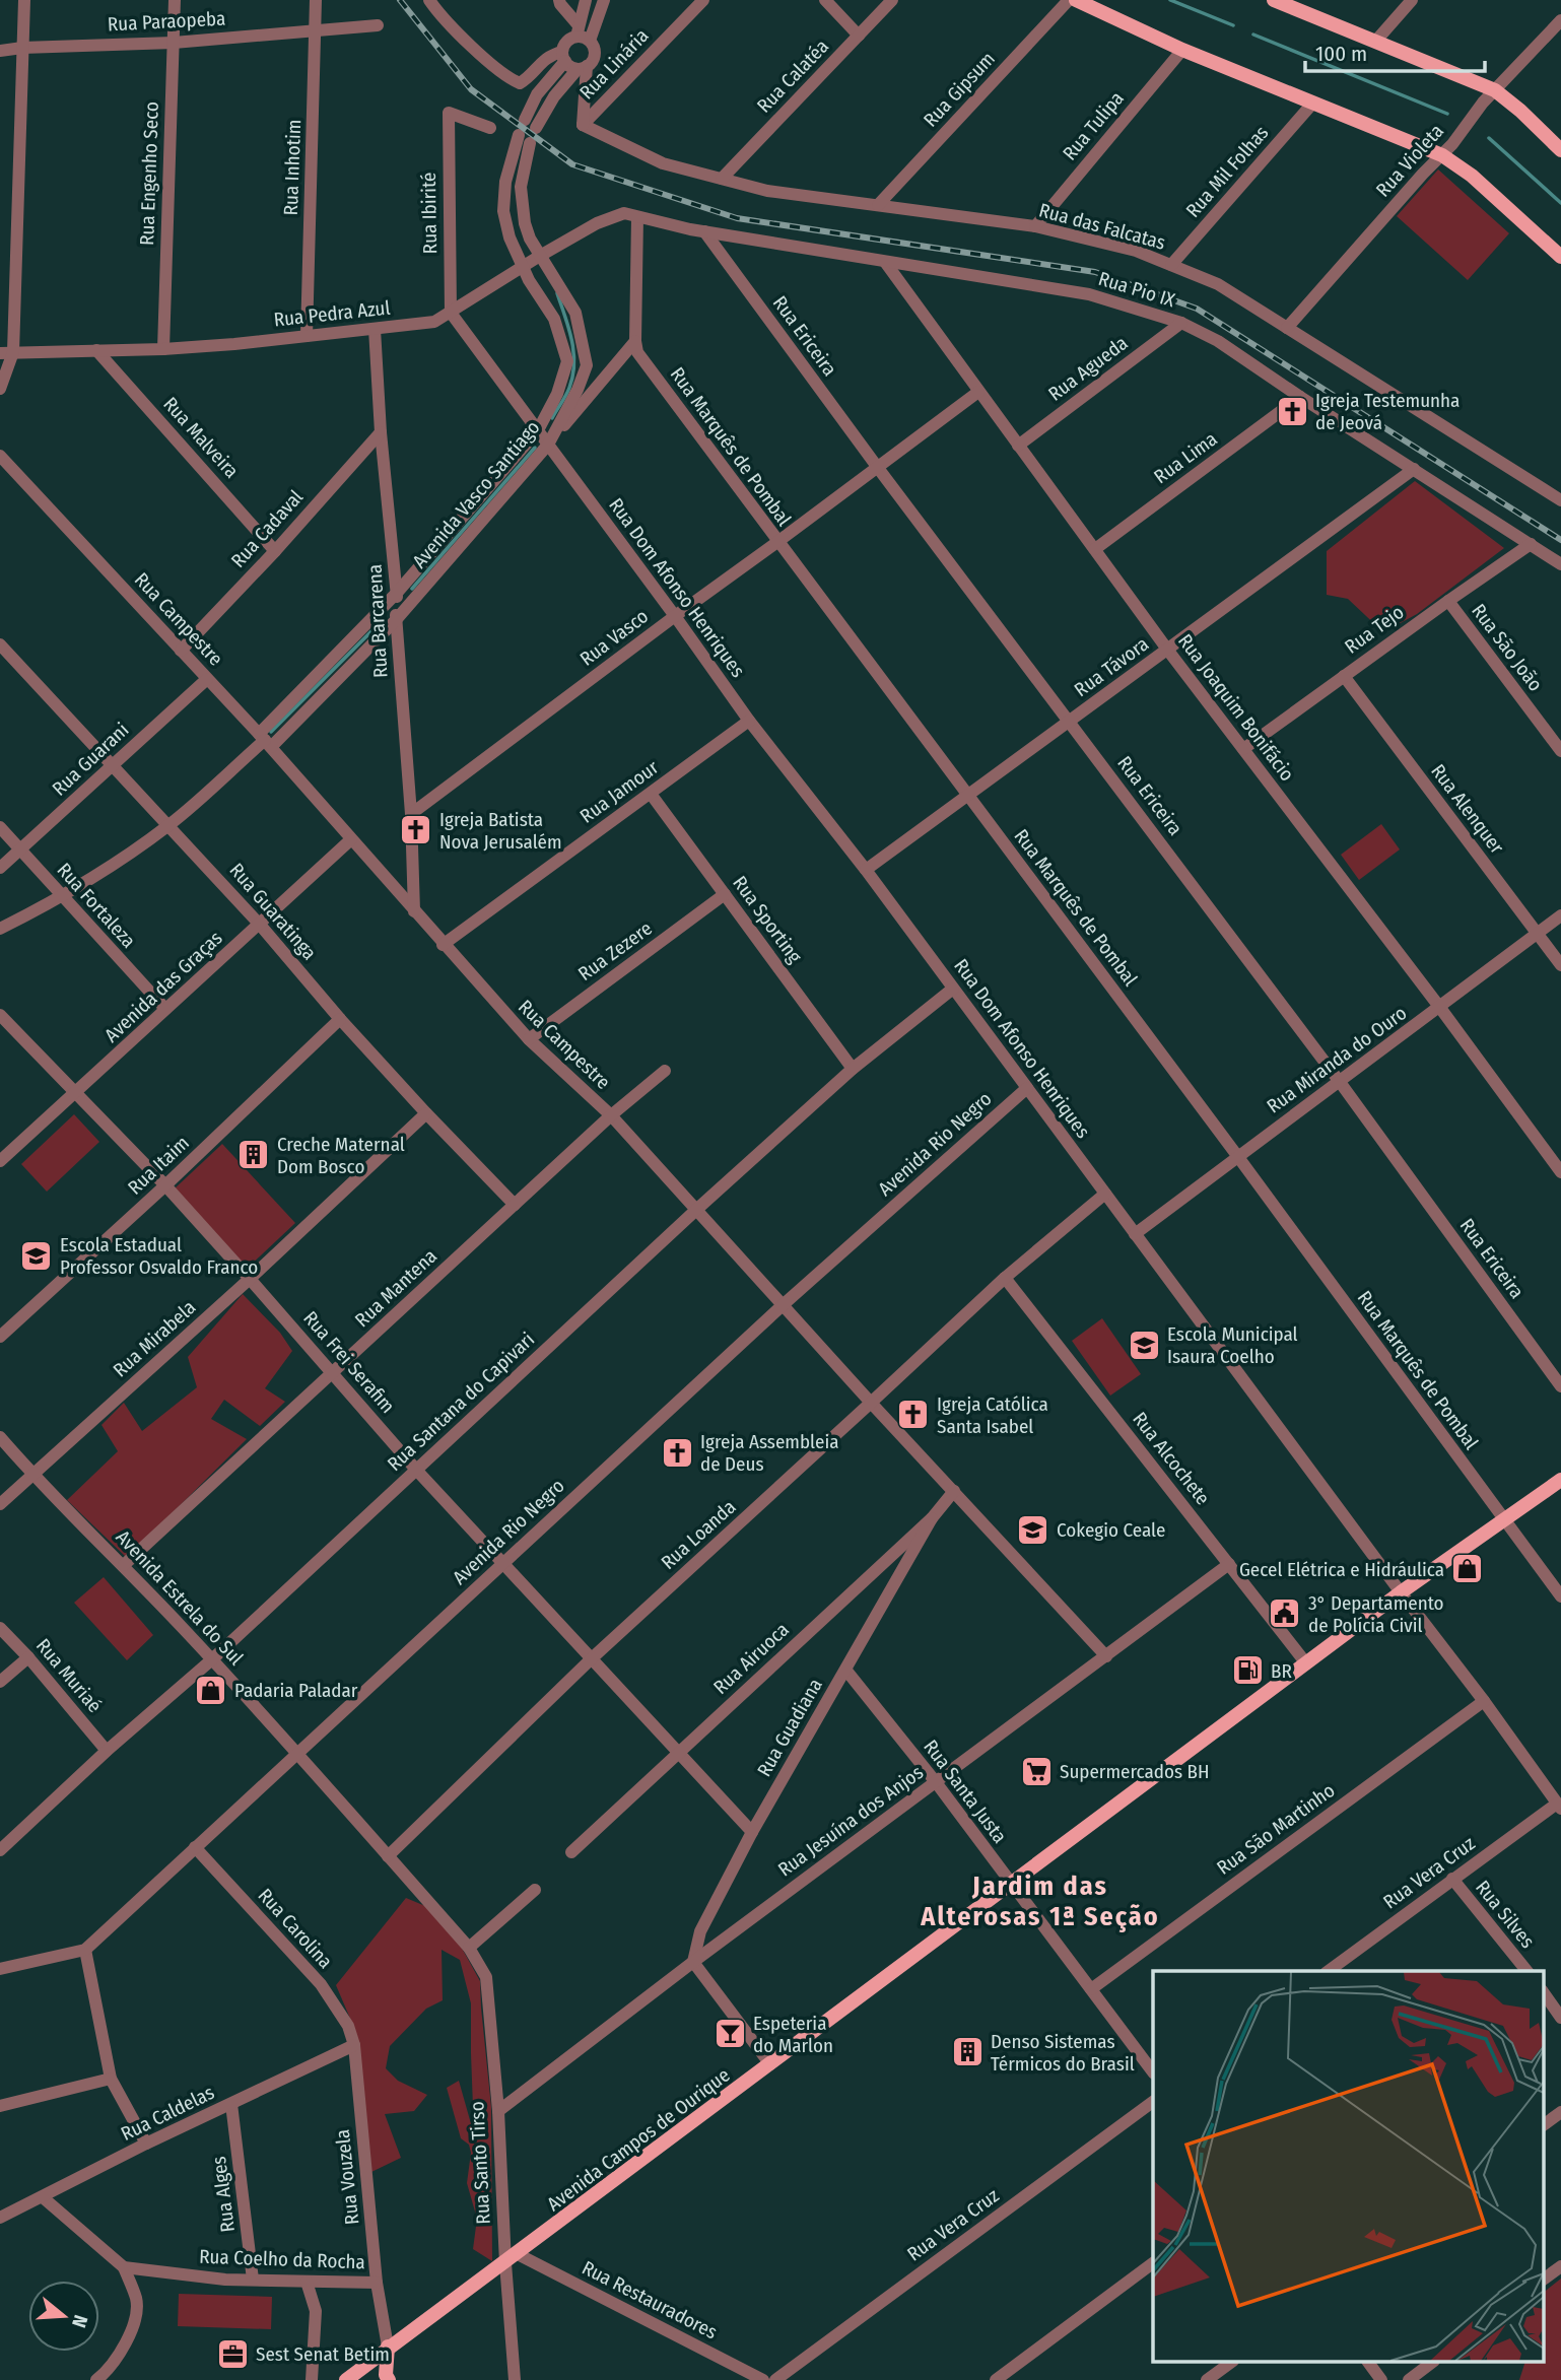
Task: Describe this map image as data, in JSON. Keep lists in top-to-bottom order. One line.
{"streets":{"main road":["Avenida Campos de Ourique"],"street":["Rua Paraopeba","Rua Linária","Rua Calatéa","Rua Gipsum","Rua Tulipa","Rua Violeta","Rua Inhotim","Rua Mil Folhas","Rua Engenho Seco","Rua Ibirité","Rua das Falcatas","Rua Pio IX","Rua Pedra Azul","Rua Ericeira","Rua Agueda","Rua Malveira","Rua Marquês de Pombal","Rua Lima","Avenida Vasco Santiago","Rua Cadaval","Rua Dom Afonso Henriques","Rua Campestre","Rua Barcarena","Rua Tejo","Rua Vasco","Rua São João","Rua Távora","Rua Joaquim Bonifácio","Rua Guarani","Rua Jamour","Rua Alenquer","Rua Fortaleza","Rua Guaratinga","Rua Sporting","Rua Zezere","Avenida das Graças","Rua Miranda do Ouro","Avenida Rio Negro","Rua Itaim","Rua Mantena","Rua Mirabela","Rua Frei Serafim","Rua Santana do Capivari","Rua Alcochete","Rua Loanda","Avenida Estrela do Sul","Rua Airuoca","Rua Muriaé","Rua Guadiana","Rua Santa Justa","Rua Jesuína dos Anjos","Rua São Martinho","Rua Vera Cruz","Rua Silves","Rua Carolina","Rua Caldelas","Rua Santo Tirso","Rua Vouzela","Rua Alges","Rua Coelho da Rocha","Rua Restauradores"]},"crossings":[["Rua Paraopeba","Rua Inhotim"],["Rua Paraopeba","Rua Engenho Seco"],["Rua Linária","Rua das Falcatas"],["Rua Calatéa","Rua das Falcatas"],["Rua Gipsum","Rua das Falcatas"],["Rua Tulipa","Rua das Falcatas"],["Rua Violeta","Rua das Falcatas"],["Rua Inhotim","Rua Pedra Azul"],["Rua Mil Folhas","Rua das Falcatas"],["Rua Engenho Seco","Rua Pedra Azul"],["Rua Ibirité","Rua Pedra Azul"],["Rua Ibirité","Rua Dom Afonso Henriques"],["Rua Pio IX","Rua Pedra Azul"],["Rua Pio IX","Rua Ericeira"],["Rua Pio IX","Rua Agueda"],["Rua Pio IX","Rua Marquês de Pombal"],["Rua Pio IX","Rua Lima"],["Rua Pio IX","Rua Tejo"],["Rua Pio IX","Rua Távora"],["Rua Pio IX","Rua Joaquim Bonifácio"],["Rua Pedra Azul","Rua Malveira"],["Rua Pedra Azul","Rua Marquês de Pombal"],["Rua Pedra Azul","Avenida Vasco Santiago"],["Rua Pedra Azul","Rua Dom Afonso Henriques"],["Rua Pedra Azul","Rua Barcarena"],["Rua Ericeira","Rua Vasco"],["Rua Ericeira","Rua Távora"],["Rua Ericeira","Rua Miranda do Ouro"],["Rua Agueda","Rua Joaquim Bonifácio"],["Rua Malveira","Rua Cadaval"],["Rua Marquês de Pombal","Rua Vasco"],["Rua Marquês de Pombal","Rua Távora"],["Rua Marquês de Pombal","Rua Miranda do Ouro"],["Rua Marquês de Pombal","Avenida Campos de Ourique"],["Rua Lima","Rua Joaquim Bonifácio"],["Avenida Vasco Santiago","Rua Dom Afonso Henriques"],["Avenida Vasco Santiago","Rua Campestre"],["Avenida Vasco Santiago","Rua Barcarena"],["Avenida Vasco Santiago","Rua Fortaleza"],["Avenida Vasco Santiago","Rua Guaratinga"],["Rua Cadaval","Rua Campestre"],["Rua Cadaval","Rua Barcarena"],["Rua Dom Afonso Henriques","Rua Vasco"],["Rua Dom Afonso Henriques","Rua Távora"],["Rua Dom Afonso Henriques","Rua Jamour"],["Rua Dom Afonso Henriques","Rua Miranda do Ouro"],["Rua Dom Afonso Henriques","Avenida Rio Negro"],["Rua Dom Afonso Henriques","Rua Santana do Capivari"],["Rua Dom Afonso Henriques","Rua Loanda"],["Rua Dom Afonso Henriques","Rua São Martinho"],["Rua Dom Afonso Henriques","Rua Vera Cruz"],["Rua Dom Afonso Henriques","Avenida Campos de Ourique"],["Rua Campestre","Rua Barcarena"],["Rua Campestre","Rua Guarani"],["Rua Campestre","Rua Jamour"],["Rua Campestre","Rua Zezere"],["Rua Campestre","Avenida das Graças"],["Rua Campestre","Avenida Rio Negro"],["Rua Campestre","Rua Mantena"],["Rua Campestre","Rua Santana do Capivari"],["Rua Campestre","Rua Loanda"],["Rua Campestre","Rua Airuoca"],["Rua Campestre","Rua Jesuína dos Anjos"],["Rua Barcarena","Rua Vasco"],["Rua Tejo","Rua São João"],["Rua Tejo","Rua Joaquim Bonifácio"],["Rua Tejo","Rua Alenquer"],["Rua Vasco","Rua Joaquim Bonifácio"],["Rua Távora","Rua Joaquim Bonifácio"],["Rua Joaquim Bonifácio","Rua Miranda do Ouro"],["Rua Guarani","Rua Fortaleza"],["Rua Guarani","Rua Guaratinga"],["Rua Jamour","Rua Sporting"],["Rua Alenquer","Rua Miranda do Ouro"],["Rua Fortaleza","Avenida das Graças"],["Rua Guaratinga","Avenida das Graças"],["Rua Guaratinga","Rua Itaim"],["Rua Guaratinga","Rua Mantena"],["Rua Guaratinga","Rua Mirabela"],["Rua Sporting","Rua Zezere"],["Rua Sporting","Rua Santana do Capivari"],["Avenida das Graças","Rua Frei Serafim"],["Avenida Rio Negro","Rua Frei Serafim"],["Avenida Rio Negro","Avenida Estrela do Sul"],["Avenida Rio Negro","Rua Carolina"],["Rua Itaim","Rua Frei Serafim"],["Rua Mantena","Rua Frei Serafim"],["Rua Mantena","Avenida Estrela do Sul"],["Rua Mirabela","Rua Frei Serafim"],["Rua Mirabela","Avenida Estrela do Sul"],["Rua Frei Serafim","Rua Santana do Capivari"],["Rua Frei Serafim","Rua Loanda"],["Rua Frei Serafim","Rua Airuoca"],["Rua Frei Serafim","Rua Guadiana"],["Rua Santana do Capivari","Avenida Estrela do Sul"],["Rua Santana do Capivari","Rua Muriaé"],["Rua Alcochete","Rua Loanda"],["Rua Alcochete","Rua Jesuína dos Anjos"],["Rua Alcochete","Avenida Campos de Ourique"],["Rua Loanda","Avenida Estrela do Sul"],["Avenida Estrela do Sul","Rua Santo Tirso"],["Rua Airuoca","Rua Guadiana"],["Rua Guadiana","Rua Santa Justa"],["Rua Guadiana","Rua Jesuína dos Anjos"],["Rua Santa Justa","Rua Jesuína dos Anjos"],["Rua Santa Justa","Rua São Martinho"],["Rua Santa Justa","Avenida Campos de Ourique"],["Rua Jesuína dos Anjos","Rua Santo Tirso"],["Rua Vera Cruz","Rua Silves"],["Rua Carolina","Rua Caldelas"],["Rua Carolina","Rua Vouzela"],["Rua Caldelas","Rua Vouzela"],["Rua Caldelas","Rua Alges"],["Avenida Campos de Ourique","Rua Santo Tirso"],["Avenida Campos de Ourique","Rua Vouzela"],["Avenida Campos de Ourique","Rua Restauradores"],["Rua Vouzela","Rua Coelho da Rocha"],["Rua Alges","Rua Coelho da Rocha"]],"districts":["Jardim das Alterosas 1ª Seção"],"places":{"church":["Igreja Testemunha de Jeová","Igreja Batista Nova Jerusalém","Igreja Católica Santa Isabel","Igreja Assembleia de Deus"],"building":["Creche Maternal Dom Bosco","Denso Sistemas Térmicos do Brasil"],"school or university":["Escola Estadual Professor Osvaldo Franco","Escola Municipal Isaura Coelho","Cokegio Ceale"],"shop":["Gecel Elétrica e Hidráulica","Padaria Paladar"],"public building":["3° Departamento de Polícia Civil"],"fuel station":["BR"],"supermarket":["Supermercados BH"],"bar":["Espeteria do Marlon"],"office":["Sest Senat Betim"]},"scale_bar":"100 m","north":"right"}
